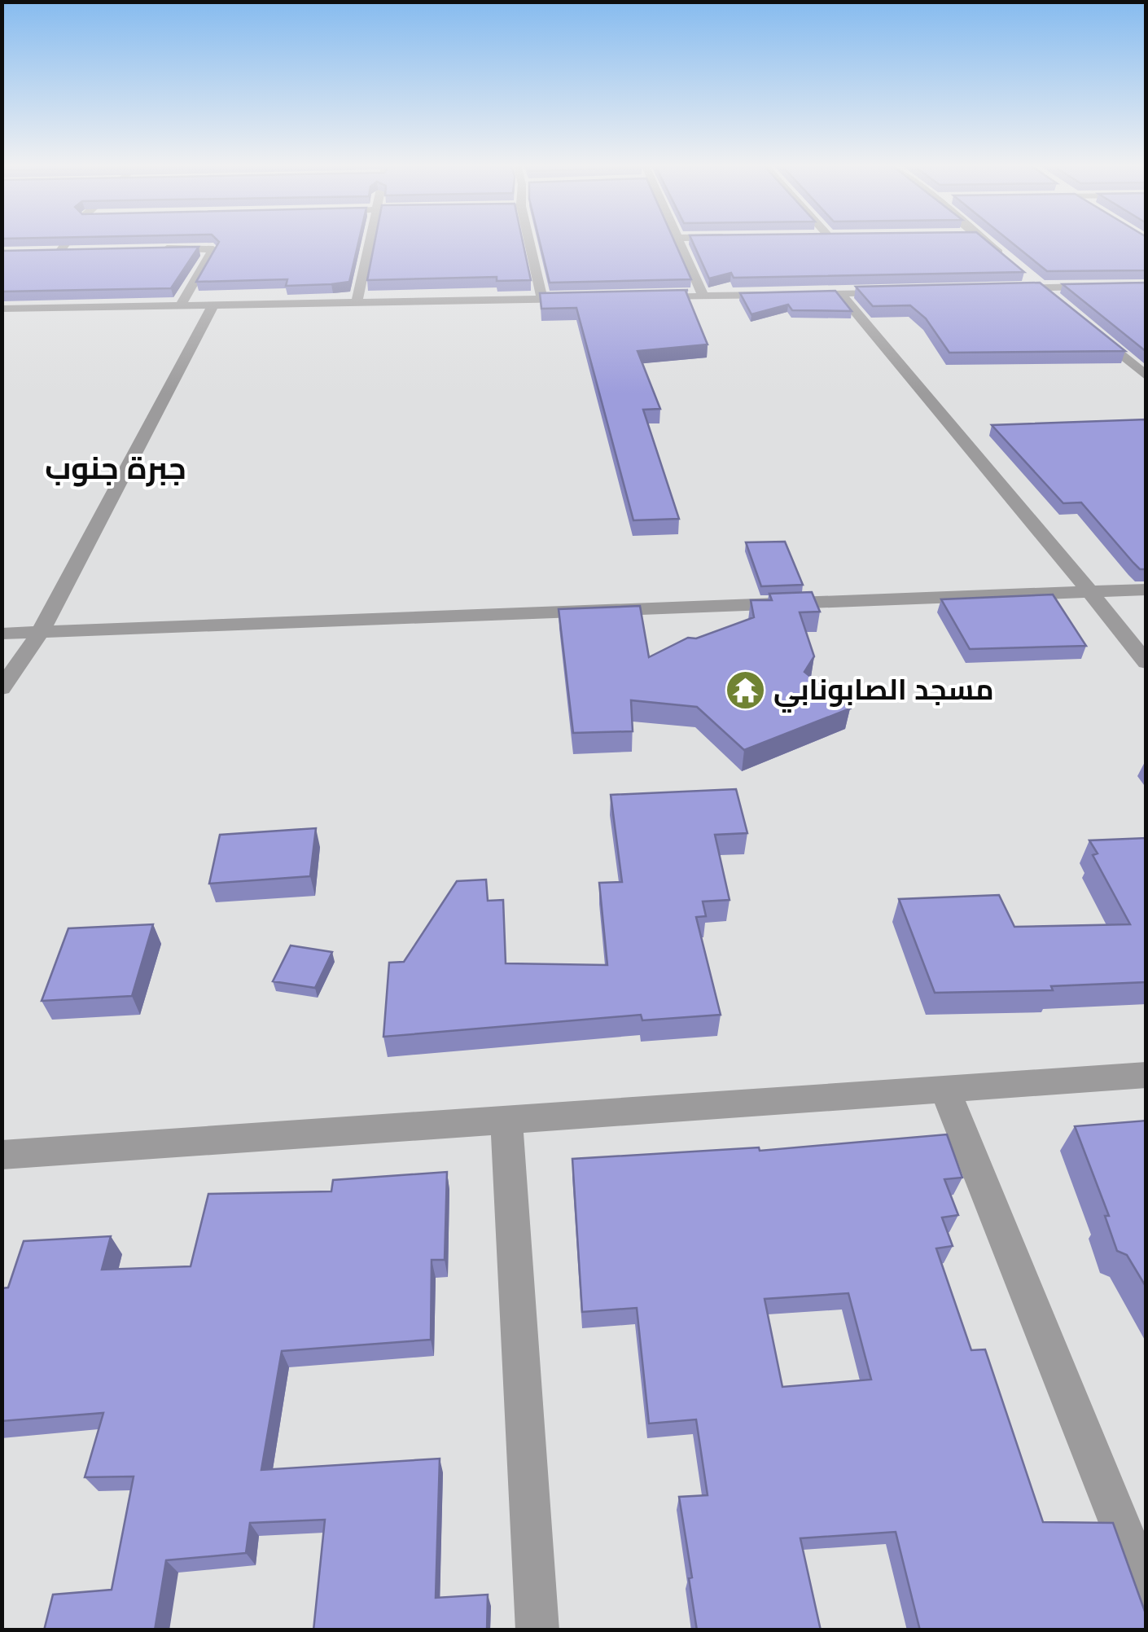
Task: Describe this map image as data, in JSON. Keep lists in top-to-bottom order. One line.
{"districts":["جبرة جنوب"],"places":{"temple":["مسجد الصابونابي"]}}
